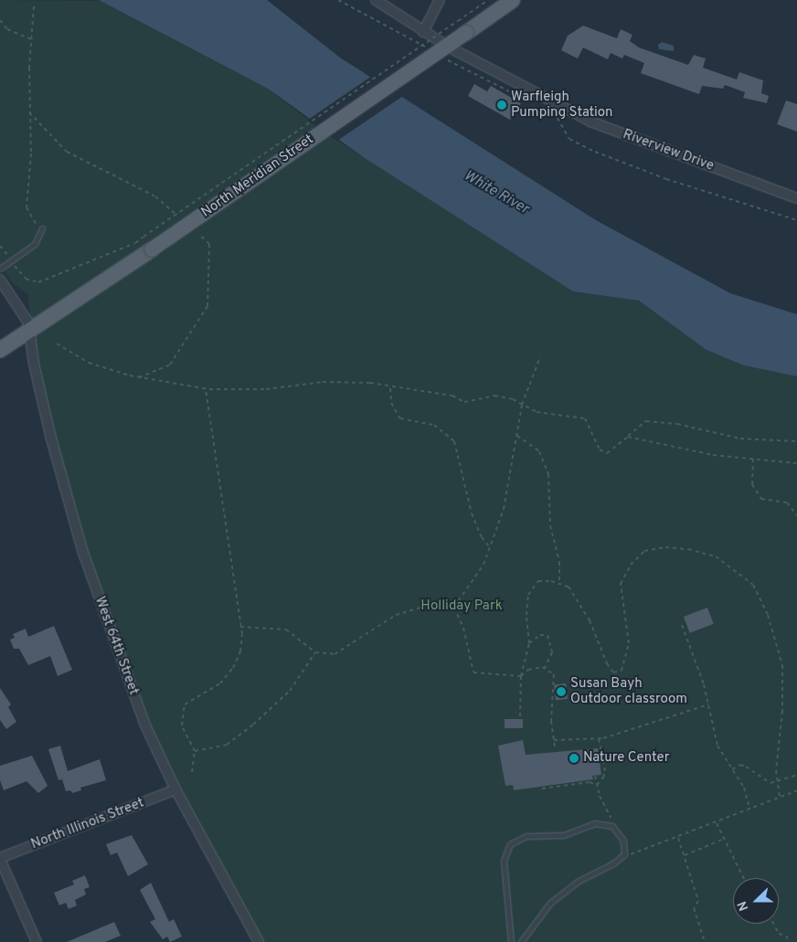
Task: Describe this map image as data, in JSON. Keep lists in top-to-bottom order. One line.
{"streets":{"main road":["North Meridian Street"],"street":["Riverview Drive","West 64th Street","North Illinois Street"]},"crossings":[["North Meridian Street","West 64th Street"],["West 64th Street","North Illinois Street"]],"water":["White River"],"parks":["Holliday Park"],"places":["Warfleigh Pumping Station","Susan Bayh Outdoor classroom","Nature Center"],"north":"left"}
